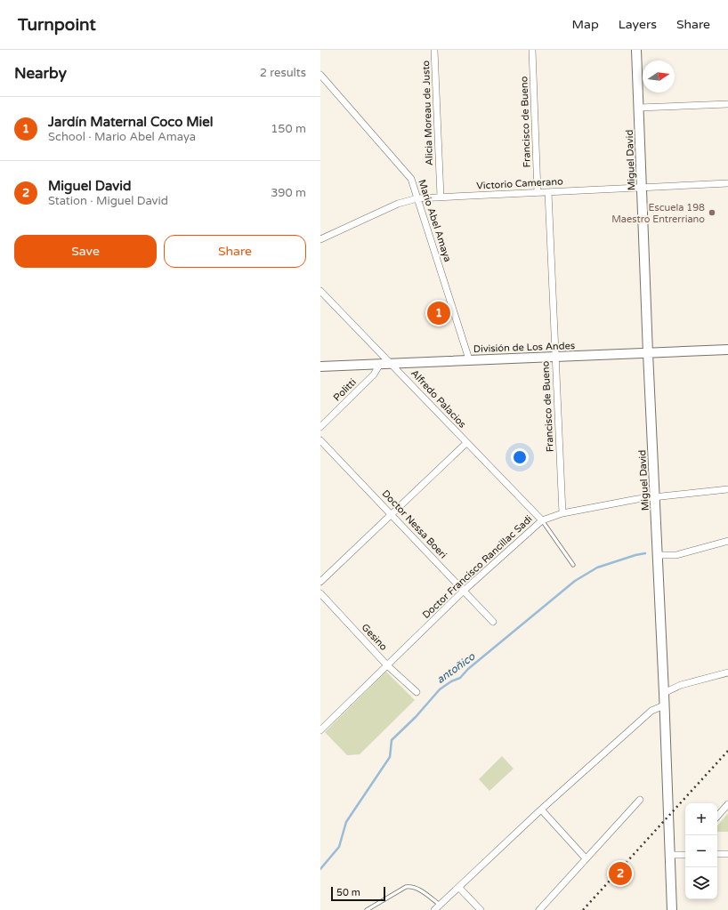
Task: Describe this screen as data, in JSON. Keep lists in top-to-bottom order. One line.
{"streets":{"street":["Alicia Moreau de Justo","Francisco de Bueno","Miguel David","Victorio Camerano","Mario Abel Amaya","División de Los Andes","Politti","Alfredo Palacios","Doctor Nessa Boeri","Doctor Francisco Rancillac Sadi","Gesino"]},"crossings":[["Alicia Moreau de Justo","Victorio Camerano"],["Francisco de Bueno","Victorio Camerano"],["Francisco de Bueno","División de Los Andes"],["Francisco de Bueno","Doctor Francisco Rancillac Sadi"],["Miguel David","Victorio Camerano"],["Miguel David","División de Los Andes"],["Miguel David","Doctor Francisco Rancillac Sadi"],["Victorio Camerano","Mario Abel Amaya"],["Mario Abel Amaya","División de Los Andes"],["División de Los Andes","Politti"],["División de Los Andes","Alfredo Palacios"],["Alfredo Palacios","Doctor Francisco Rancillac Sadi"],["Doctor Nessa Boeri","Doctor Francisco Rancillac Sadi"],["Doctor Francisco Rancillac Sadi","Gesino"]],"water":["antoñico"],"places":["Escuela 198 Maestro Entrerriano"],"scale_bar":"50 m","north":"right","page":{"header":"Turnpoint","nav":["Map","Layers","Share"],"heading":["Nearby","2 results"],"list":[{"mark":"1","name":"Jardín Maternal Coco Miel","note":"School · Mario Abel Amaya","value":"150 m"},{"mark":"2","name":"Miguel David","note":"Station · Miguel David","value":"390 m"}],"buttons":["Save","Share"],"pins":["1","2"],"map_buttons":["+","−"],"scale":"50 m"}}
